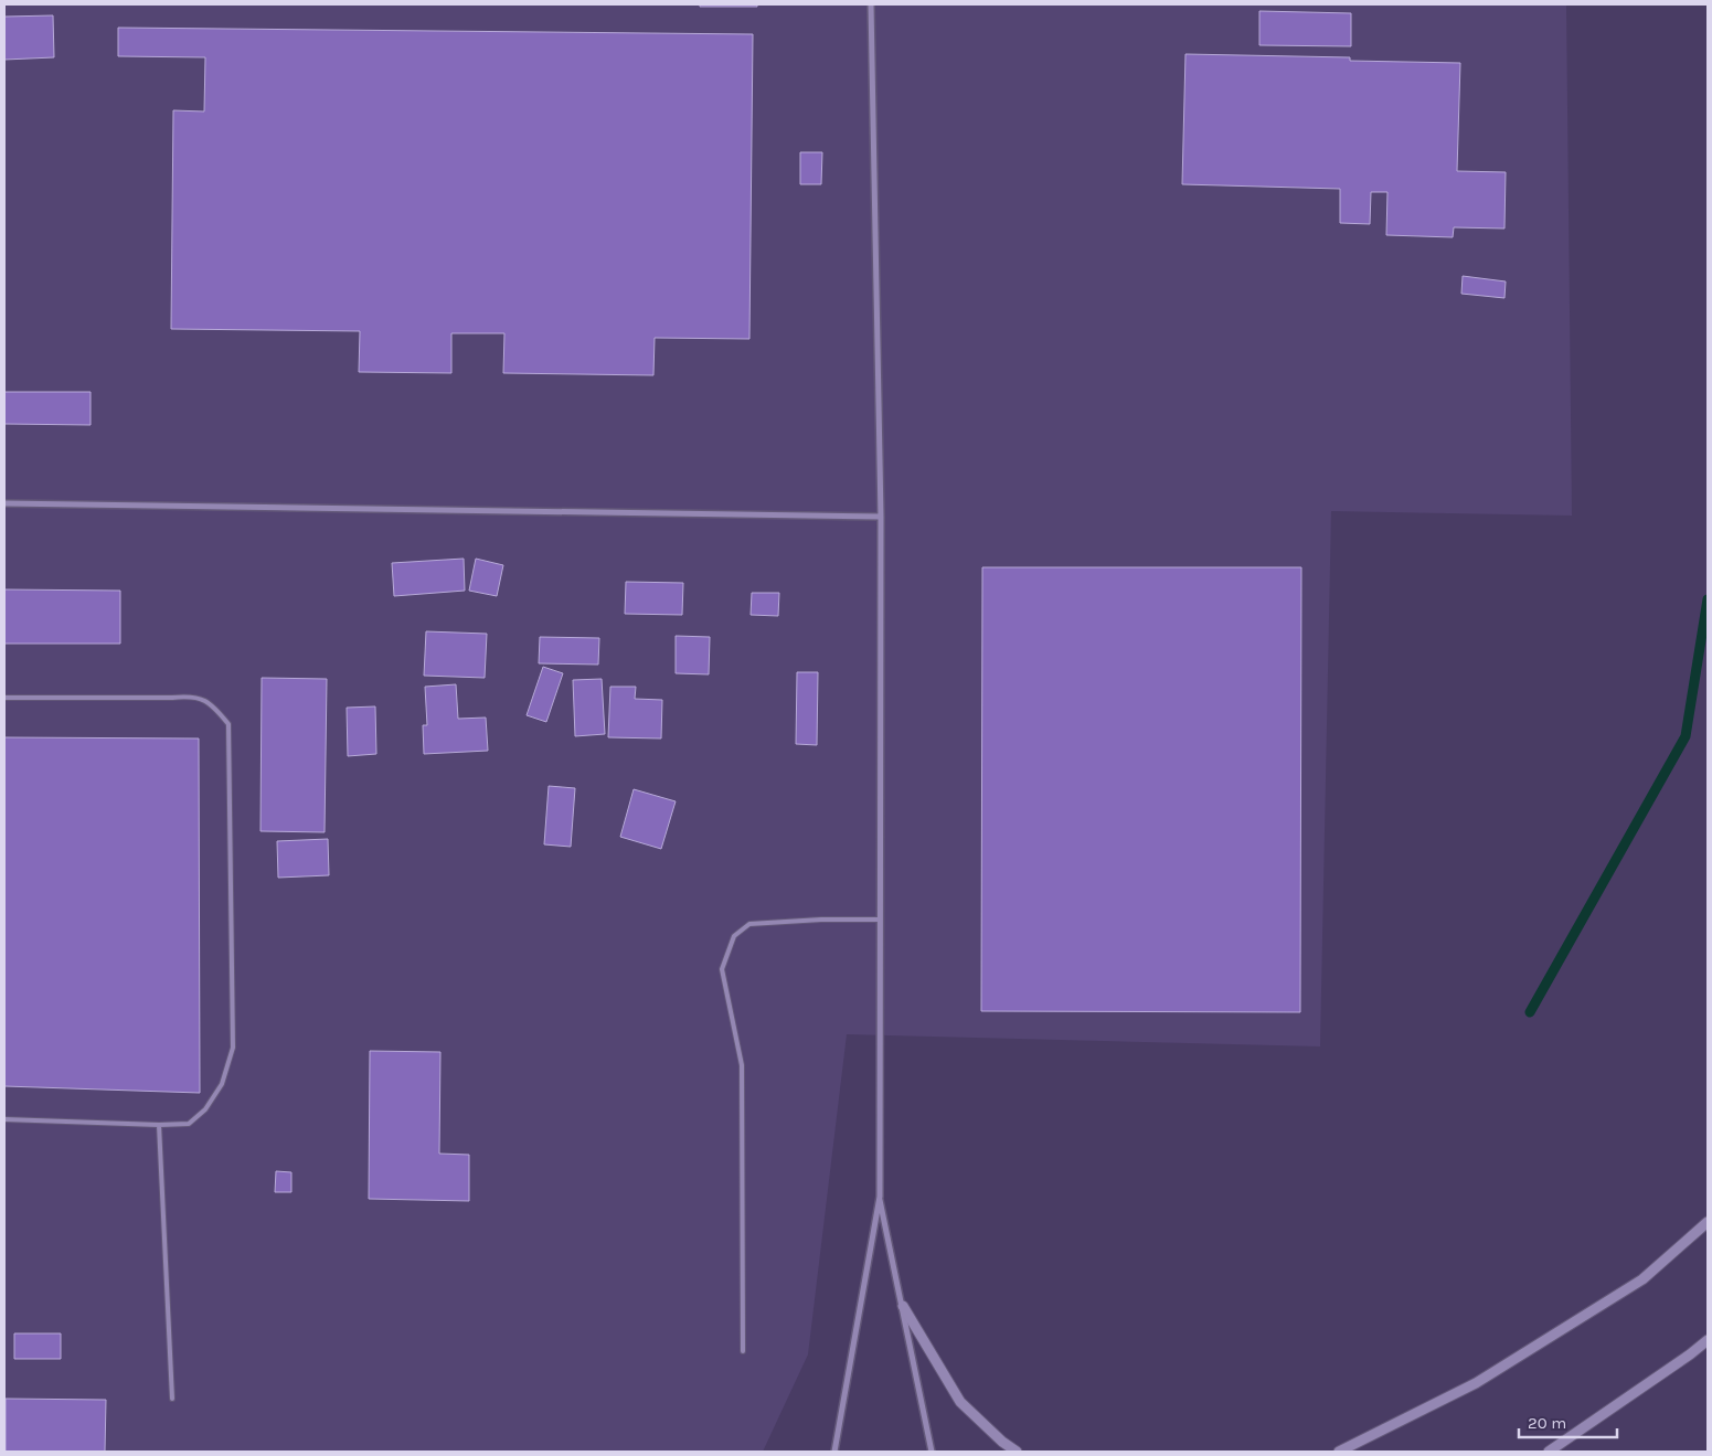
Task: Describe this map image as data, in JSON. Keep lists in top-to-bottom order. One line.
{"scale_bar":"20 m"}
